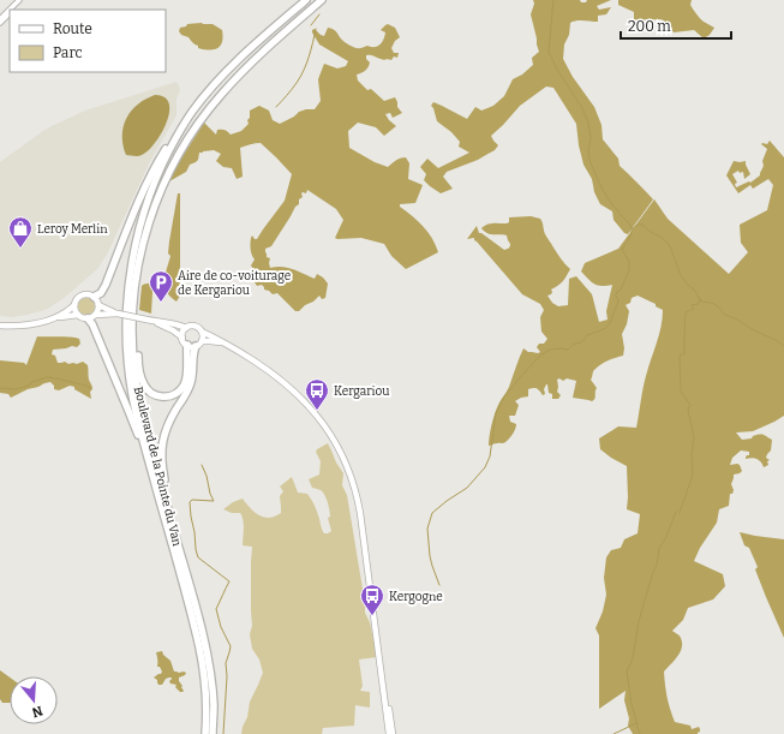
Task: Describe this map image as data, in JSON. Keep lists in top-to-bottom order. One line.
{"streets":{"highway":["Boulevard de la Pointe du Van"]},"places":{"shop":["Leroy Merlin"],"parking":["Aire de co-voiturage de Kergariou"],"bus stop":["Kergariou","Kergogne"]},"legend":["Route","Parc"],"scale_bar":"200 m","north":"bottom"}
